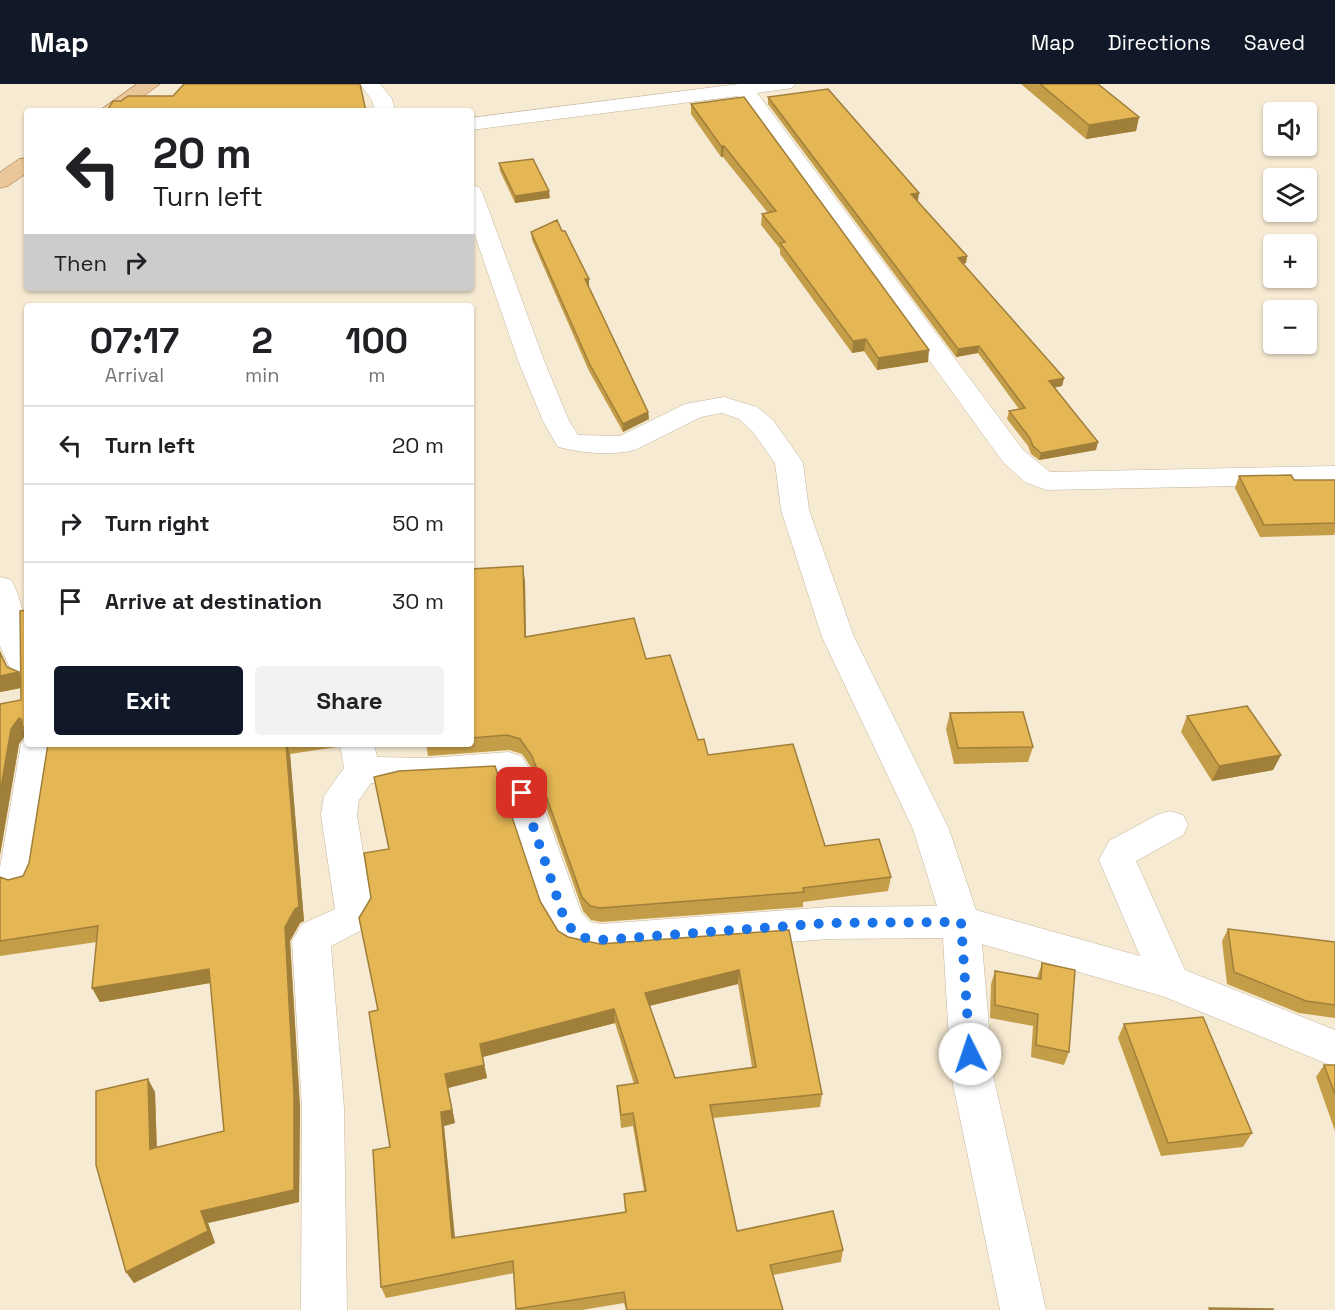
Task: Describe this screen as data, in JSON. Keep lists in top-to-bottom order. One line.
{"page":{"header":"Map","nav":["Map","Directions","Saved"],"map_buttons":["+","−"],"turn":["20 m","Turn left"],"then":"Then","eta":["07:17","Arrival","2","min","100","m"],"list":[{"name":"Turn left","value":"20 m"},{"name":"Turn right","value":"50 m"},{"name":"Arrive at destination","value":"30 m"}],"buttons":["Exit","Share"]}}
